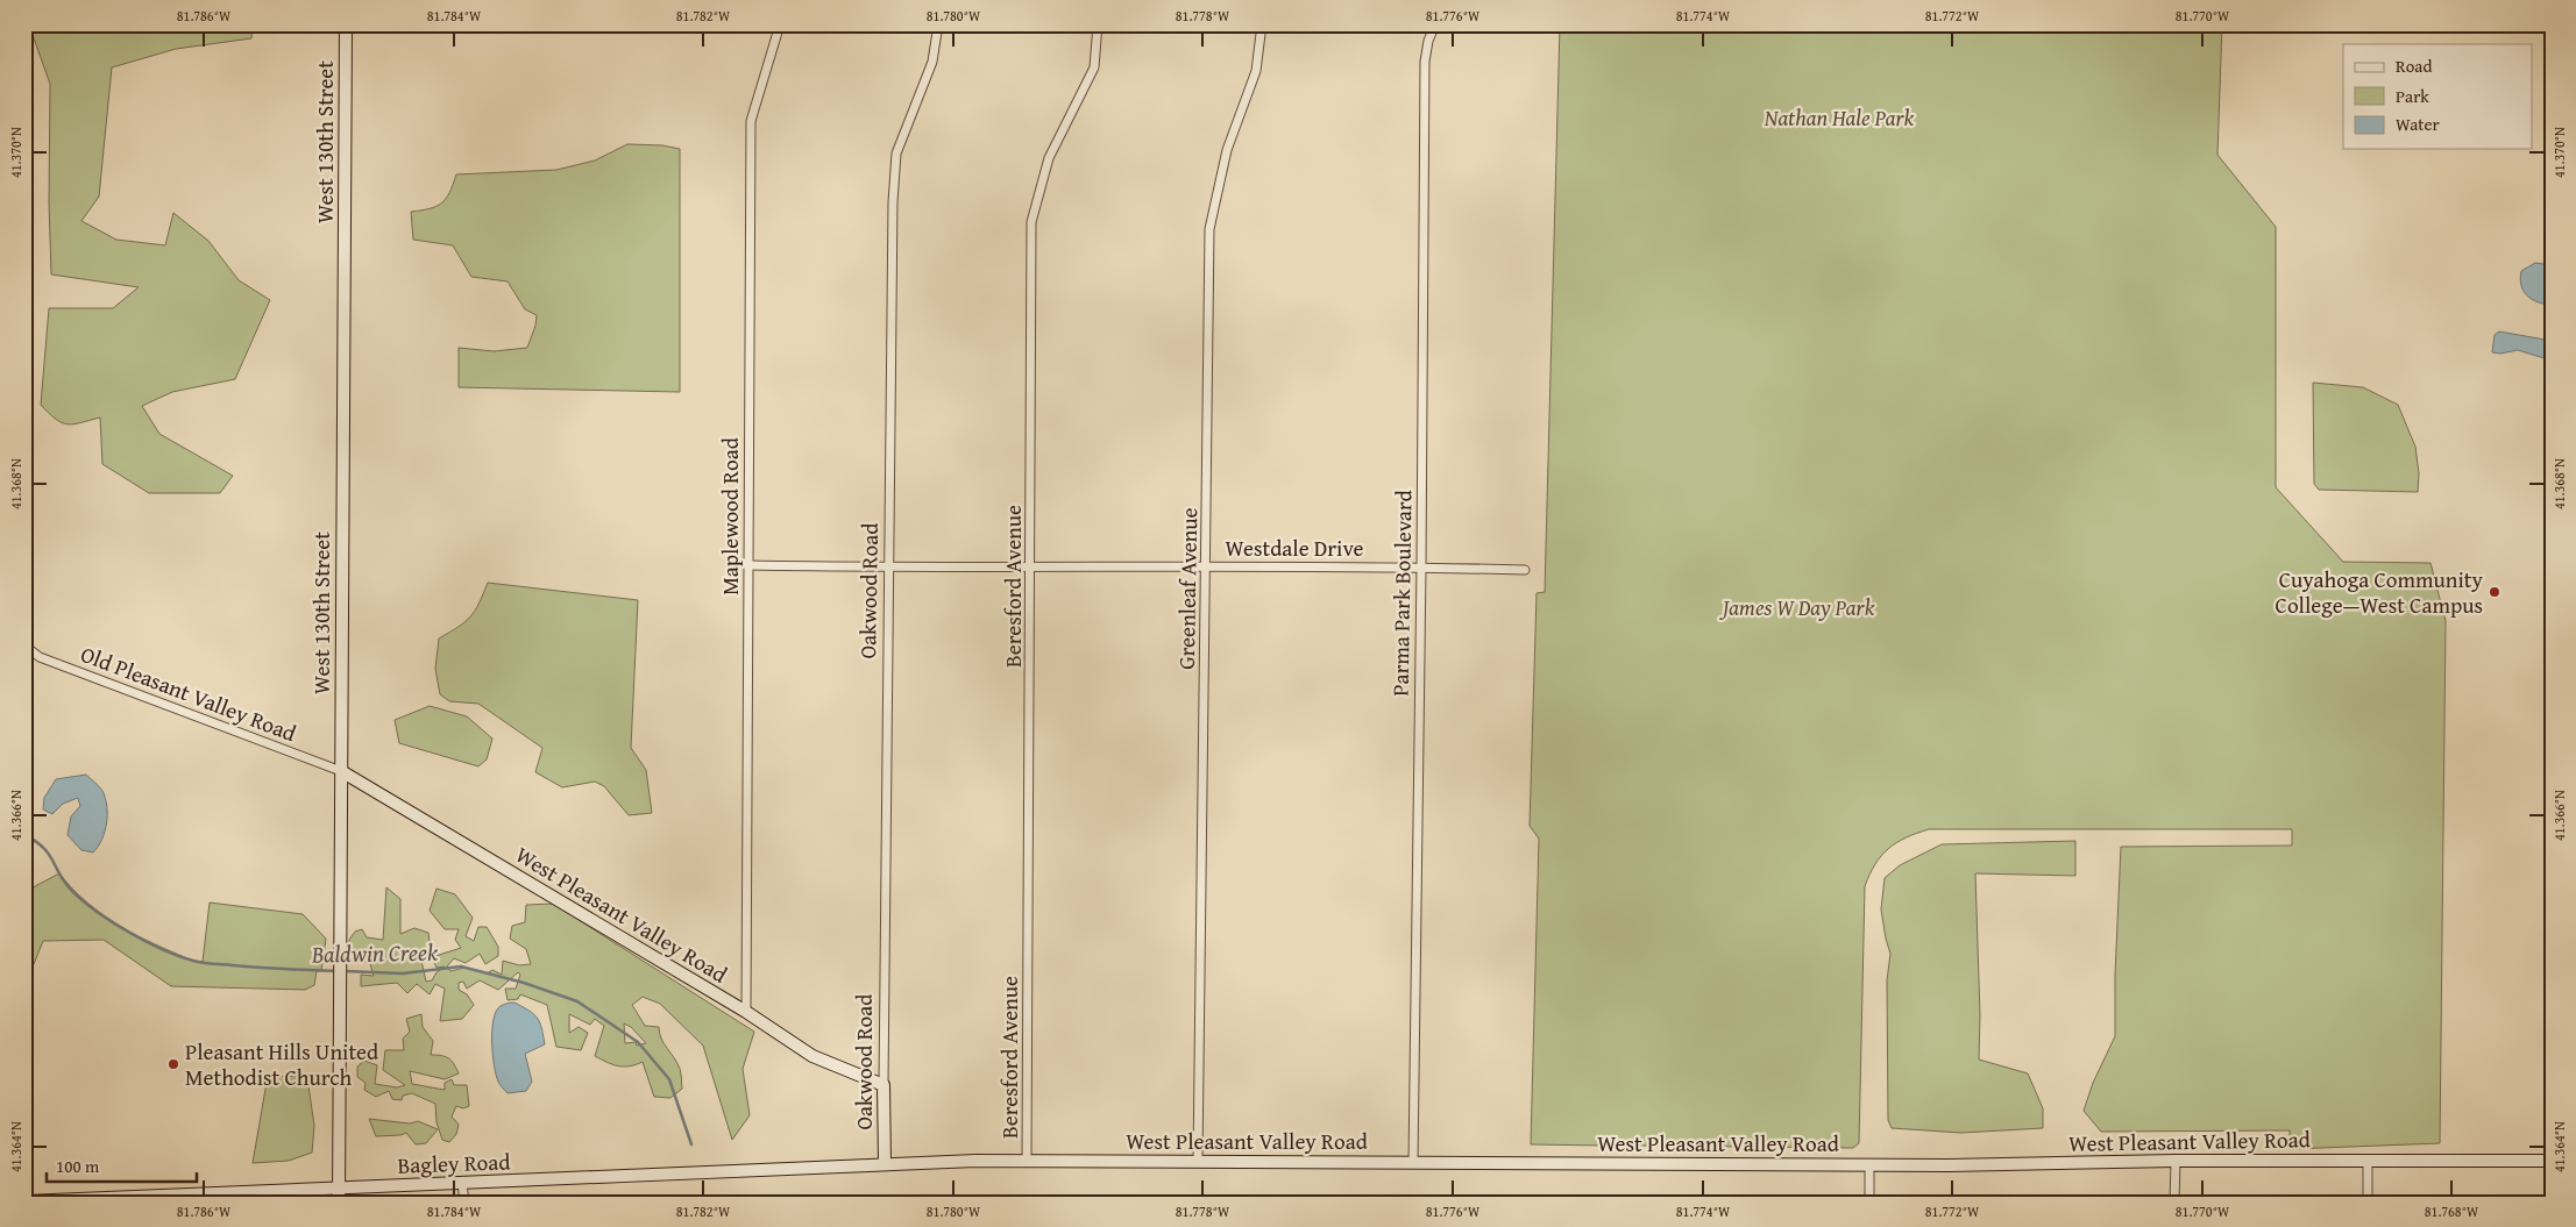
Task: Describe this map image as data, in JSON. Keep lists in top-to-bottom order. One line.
{"streets":{"main road":["West 130th Street","Oakwood Road","West Pleasant Valley Road","Bagley Road"],"street":["Maplewood Road","Westdale Drive","Beresford Avenue","Greenleaf Avenue","Parma Park Boulevard","Old Pleasant Valley Road"]},"crossings":[["West 130th Street","Old Pleasant Valley Road"],["West 130th Street","West Pleasant Valley Road"],["West 130th Street","Bagley Road"],["Maplewood Road","Westdale Drive"],["Maplewood Road","West Pleasant Valley Road"],["Westdale Drive","Beresford Avenue"],["Westdale Drive","Greenleaf Avenue"],["Westdale Drive","Oakwood Road"],["Westdale Drive","Parma Park Boulevard"],["Beresford Avenue","West Pleasant Valley Road"],["Greenleaf Avenue","West Pleasant Valley Road"],["Oakwood Road","West Pleasant Valley Road"],["Oakwood Road","Bagley Road"],["Parma Park Boulevard","West Pleasant Valley Road"],["Old Pleasant Valley Road","West Pleasant Valley Road"],["West Pleasant Valley Road","Bagley Road"]],"water":["Baldwin Creek"],"parks":["Nathan Hale Park","James W Day Park"],"places":["Cuyahoga Community College—West Campus","Pleasant Hills United Methodist Church"],"legend":["Road","Park","Water"],"scale_bar":"100 m","coordinates":["81.786°W","81.784°W","81.782°W","81.780°W","81.778°W","81.776°W","81.774°W","81.772°W","81.770°W","41.370°N","41.368°N","41.366°N","41.364°N","81.768°W"]}
